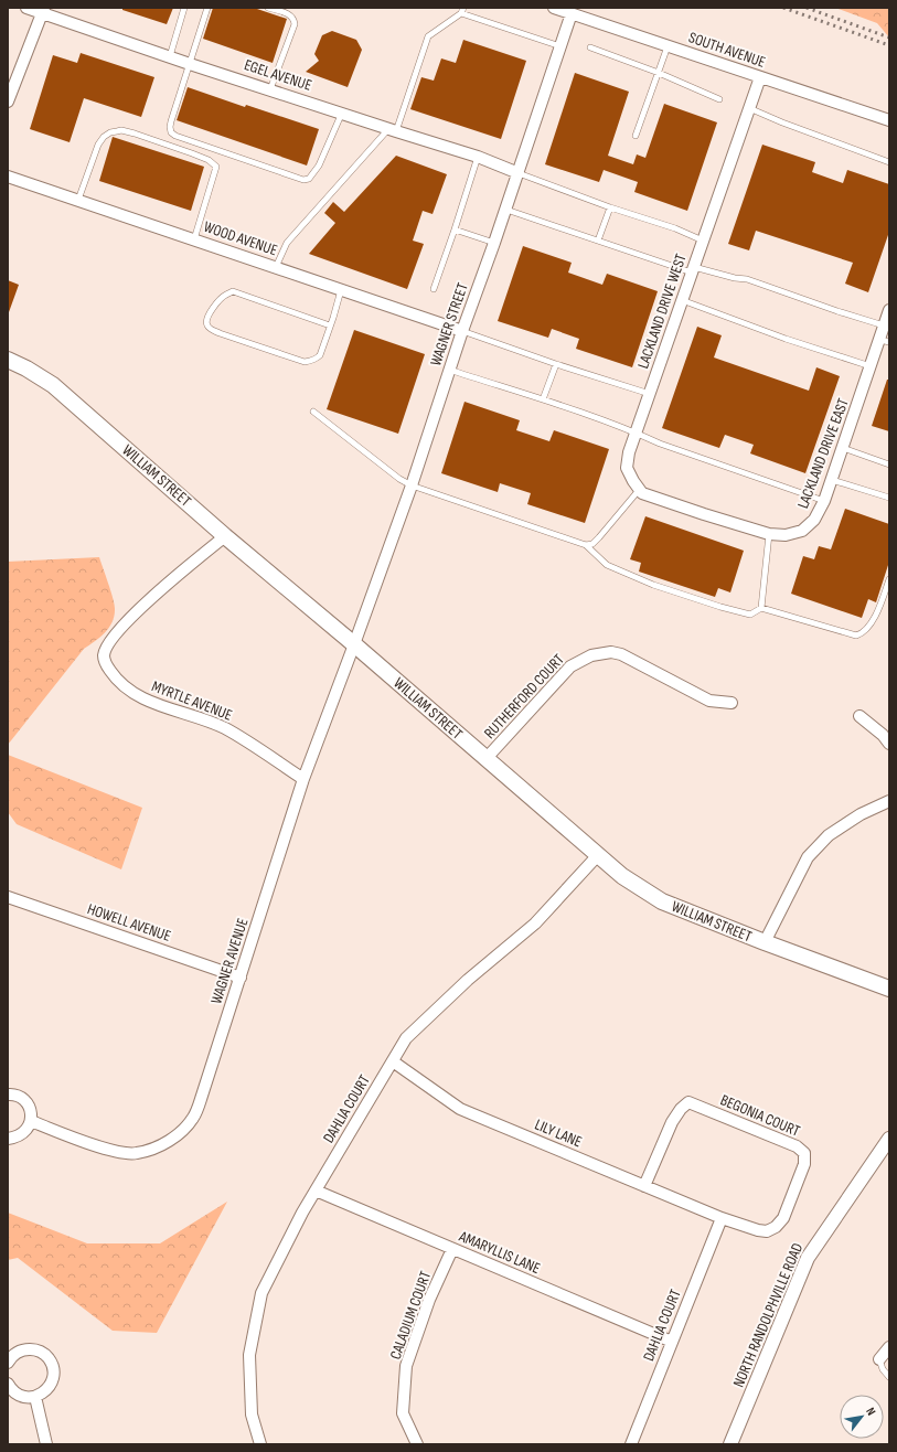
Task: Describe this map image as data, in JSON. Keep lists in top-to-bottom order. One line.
{"streets":{"main road":["WILLIAM STREET"],"street":["SOUTH AVENUE","EGEL AVENUE","WOOD AVENUE","LACKLAND DRIVE WEST","WAGNER STREET","LACKLAND DRIVE EAST","RUTHERFORD COURT","MYRTLE AVENUE","HOWELL AVENUE","WAGNER AVENUE","DAHLIA COURT","BEGONIA COURT","LILY LANE","AMARYLLIS LANE","CALADIUM COURT","NORTH RANDOLPHVILLE ROAD"]},"crossings":[["SOUTH AVENUE","LACKLAND DRIVE WEST"],["SOUTH AVENUE","WAGNER STREET"],["EGEL AVENUE","WAGNER STREET"],["WOOD AVENUE","WAGNER STREET"],["LACKLAND DRIVE WEST","LACKLAND DRIVE EAST"],["WAGNER STREET","WILLIAM STREET"],["WAGNER STREET","WAGNER AVENUE"],["WILLIAM STREET","RUTHERFORD COURT"],["WILLIAM STREET","MYRTLE AVENUE"],["WILLIAM STREET","WAGNER AVENUE"],["WILLIAM STREET","DAHLIA COURT"],["MYRTLE AVENUE","WAGNER AVENUE"],["HOWELL AVENUE","WAGNER AVENUE"],["DAHLIA COURT","BEGONIA COURT"],["DAHLIA COURT","LILY LANE"],["DAHLIA COURT","AMARYLLIS LANE"],["BEGONIA COURT","LILY LANE"],["AMARYLLIS LANE","CALADIUM COURT"]],"north":"top right"}
